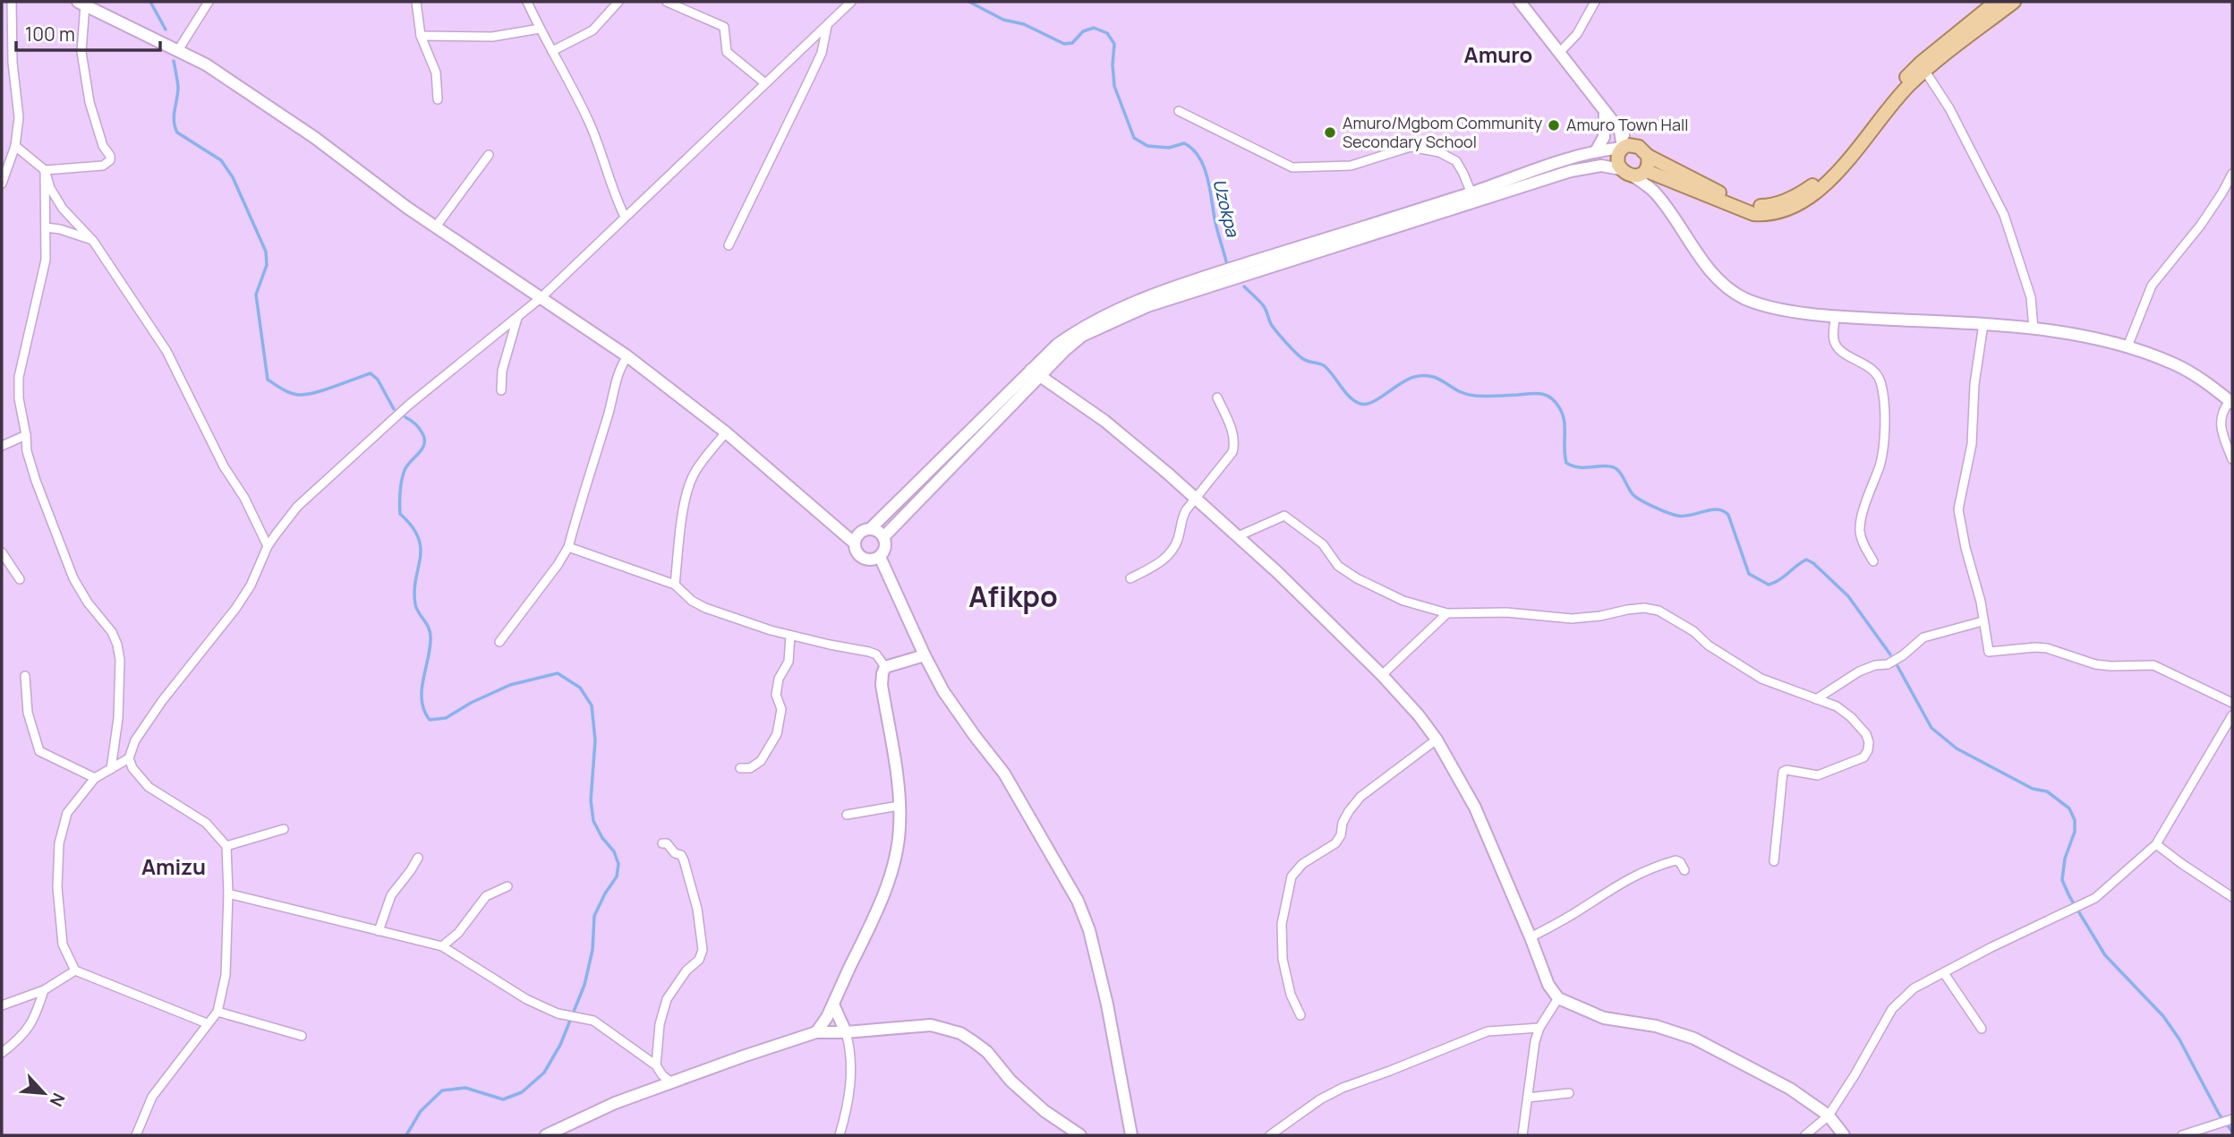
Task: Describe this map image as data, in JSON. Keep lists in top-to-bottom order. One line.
{"districts":["Amuro","Afikpo","Amizu"],"water":["Uzokpa"],"places":["Amuro Town Hall","Amuro/Mgbom Community Secondary School"],"scale_bar":"100 m","north":"bottom right"}
